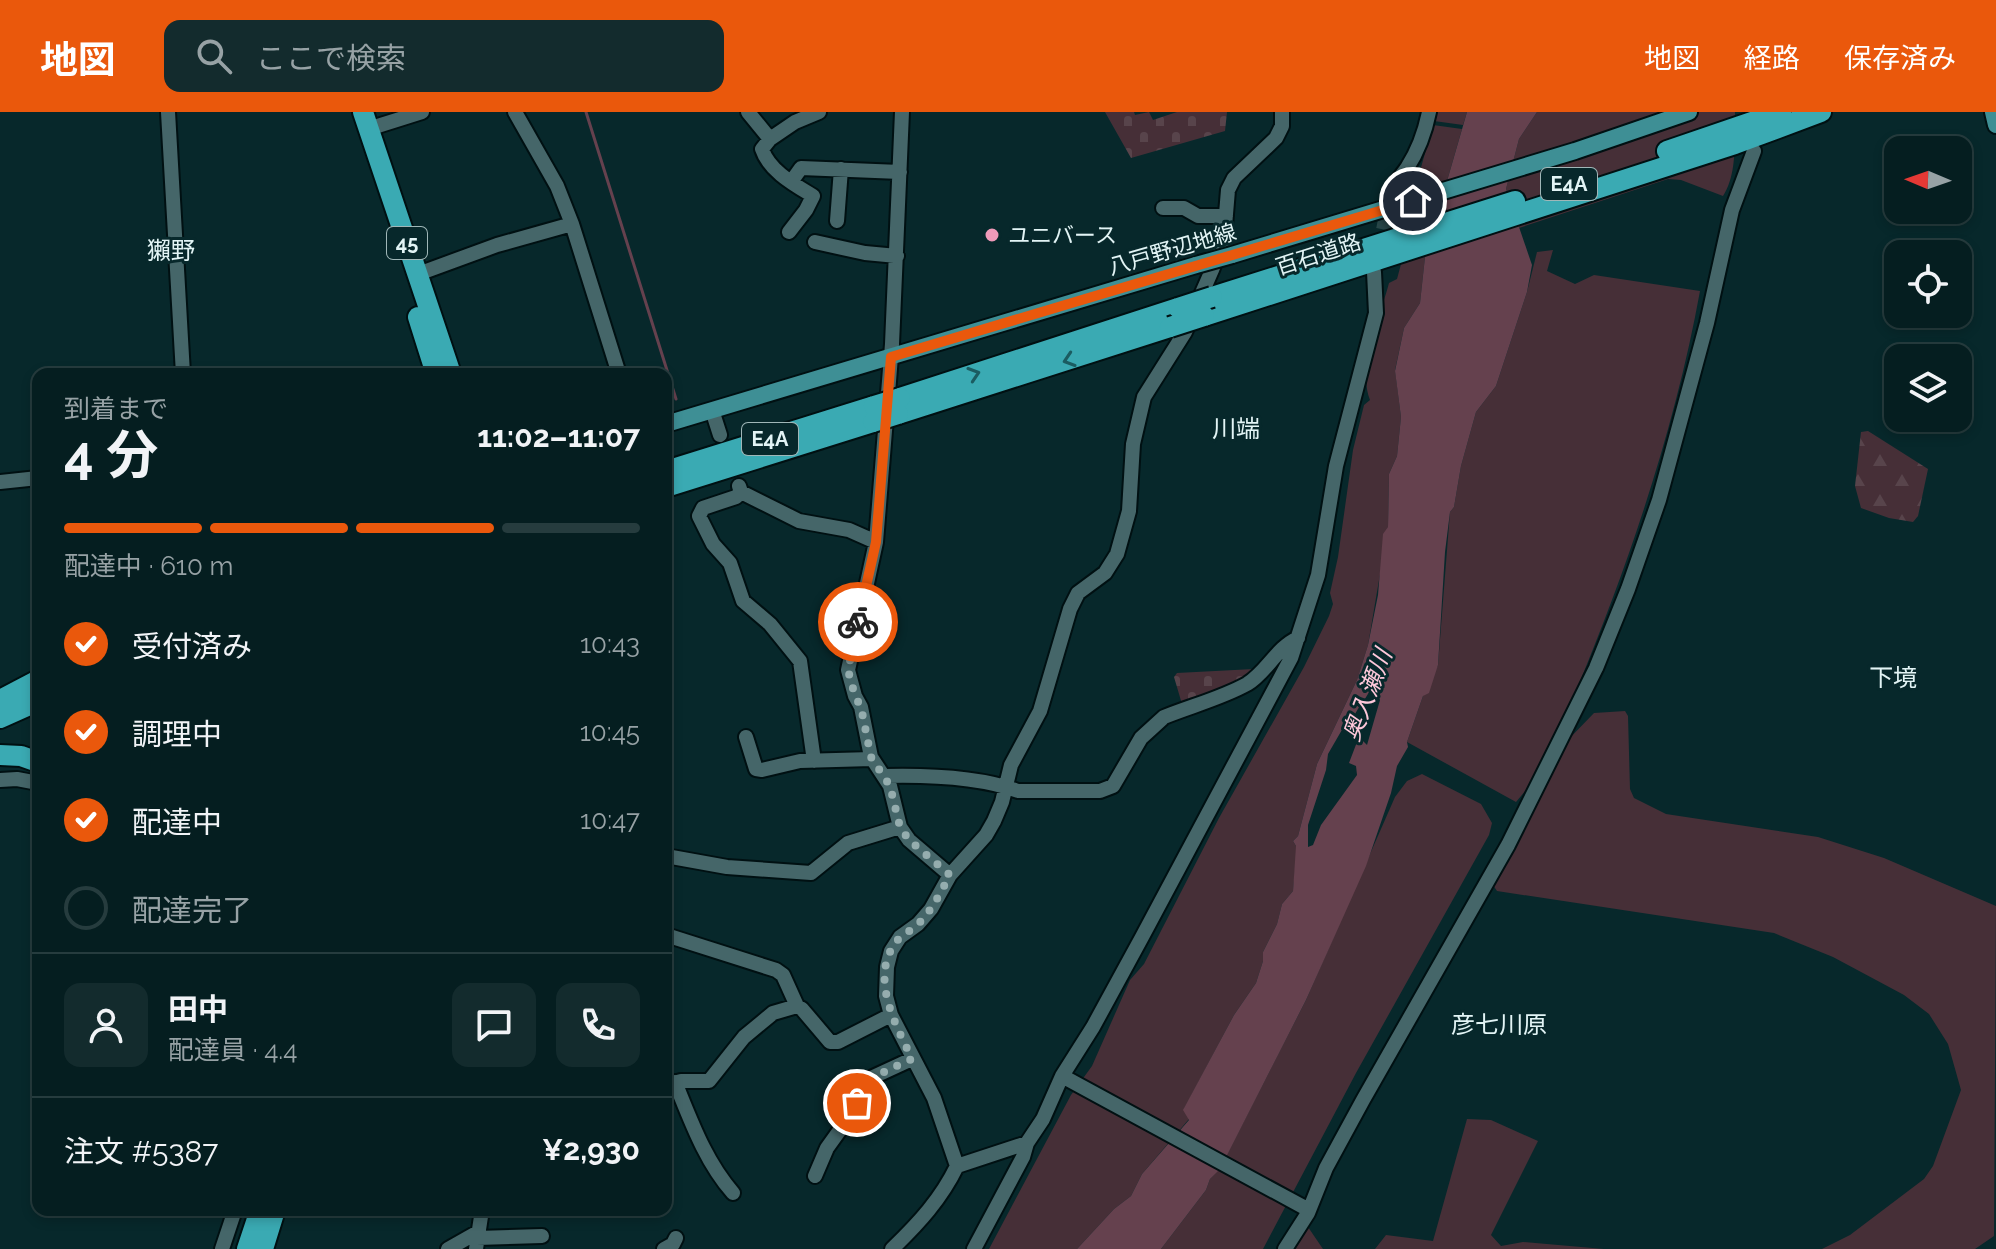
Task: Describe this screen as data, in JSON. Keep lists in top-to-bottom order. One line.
{"streets":{"highway":["E4A","45","百石道路"],"main road":["八戸野辺地線"]},"crossings":[["E4A","百石道路"]],"districts":["獺野","川端","下境","彦七川原"],"water":["奥入瀬川"],"places":["ユニバース"],"north":"left","page":{"header":"地図","search":"ここで検索","nav":["地図","経路","保存済み"],"heading":["4 分","到着まで","11:02–11:07"],"panel":["田中","配達員 · 4.4","注文 #5387","¥2,930"],"bar":"配達中 · 610 m","list":[["受付済み","10:43"],["調理中","10:45"],["配達中","10:47"],"配達完了"]}}
